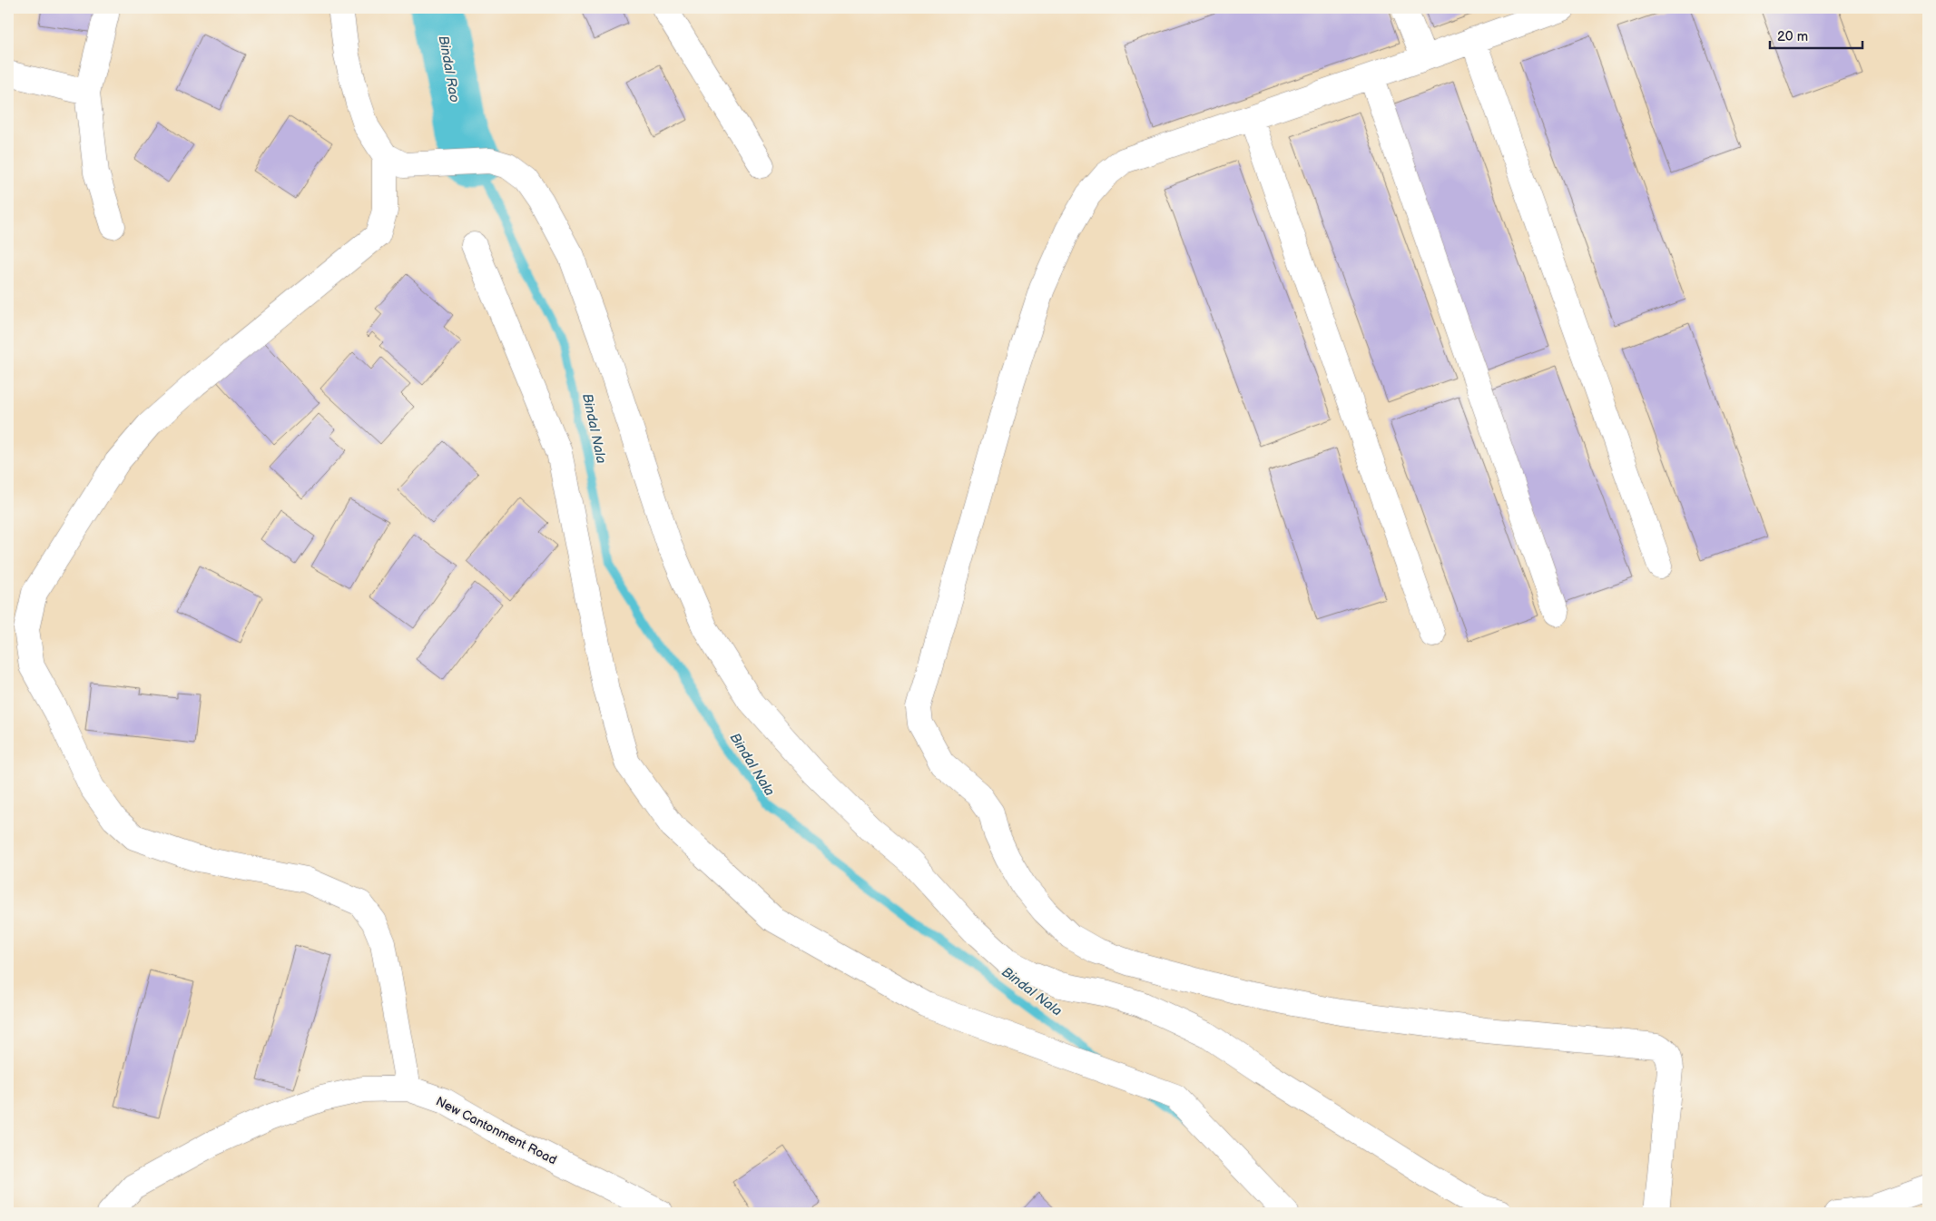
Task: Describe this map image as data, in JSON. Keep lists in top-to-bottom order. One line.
{"streets":{"street":["New Cantonment Road"]},"water":["Bindal Rao","Bindal Nala"],"scale_bar":"20 m"}
